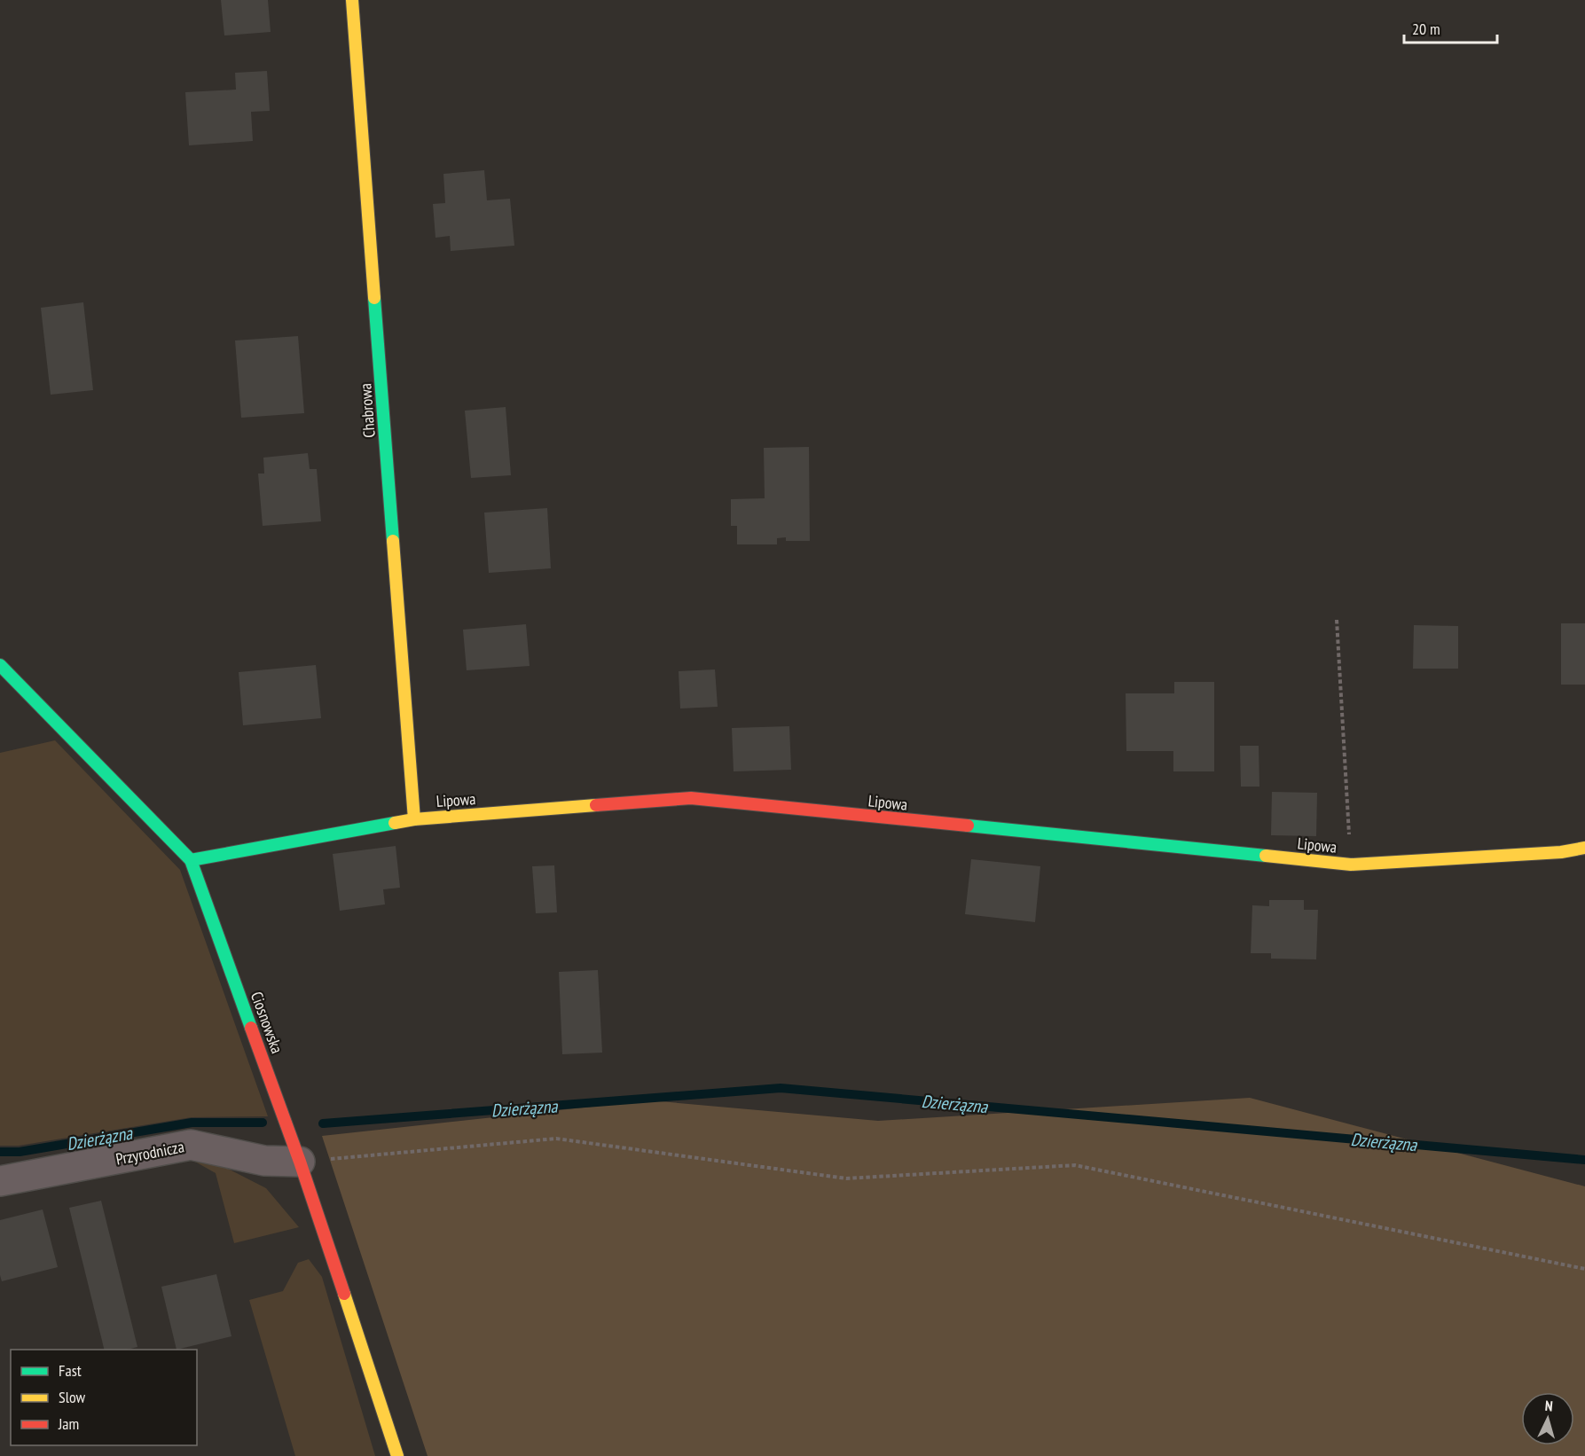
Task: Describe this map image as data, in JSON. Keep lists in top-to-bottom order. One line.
{"streets":{"street":["Chabrowa","Lipowa","Ciosnowska","Przyrodnicza"]},"crossings":[["Chabrowa","Lipowa"],["Lipowa","Ciosnowska"],["Ciosnowska","Przyrodnicza"]],"water":["Dzierżązna"],"legend":["Fast","Slow","Jam"],"scale_bar":"20 m","north":"top"}
